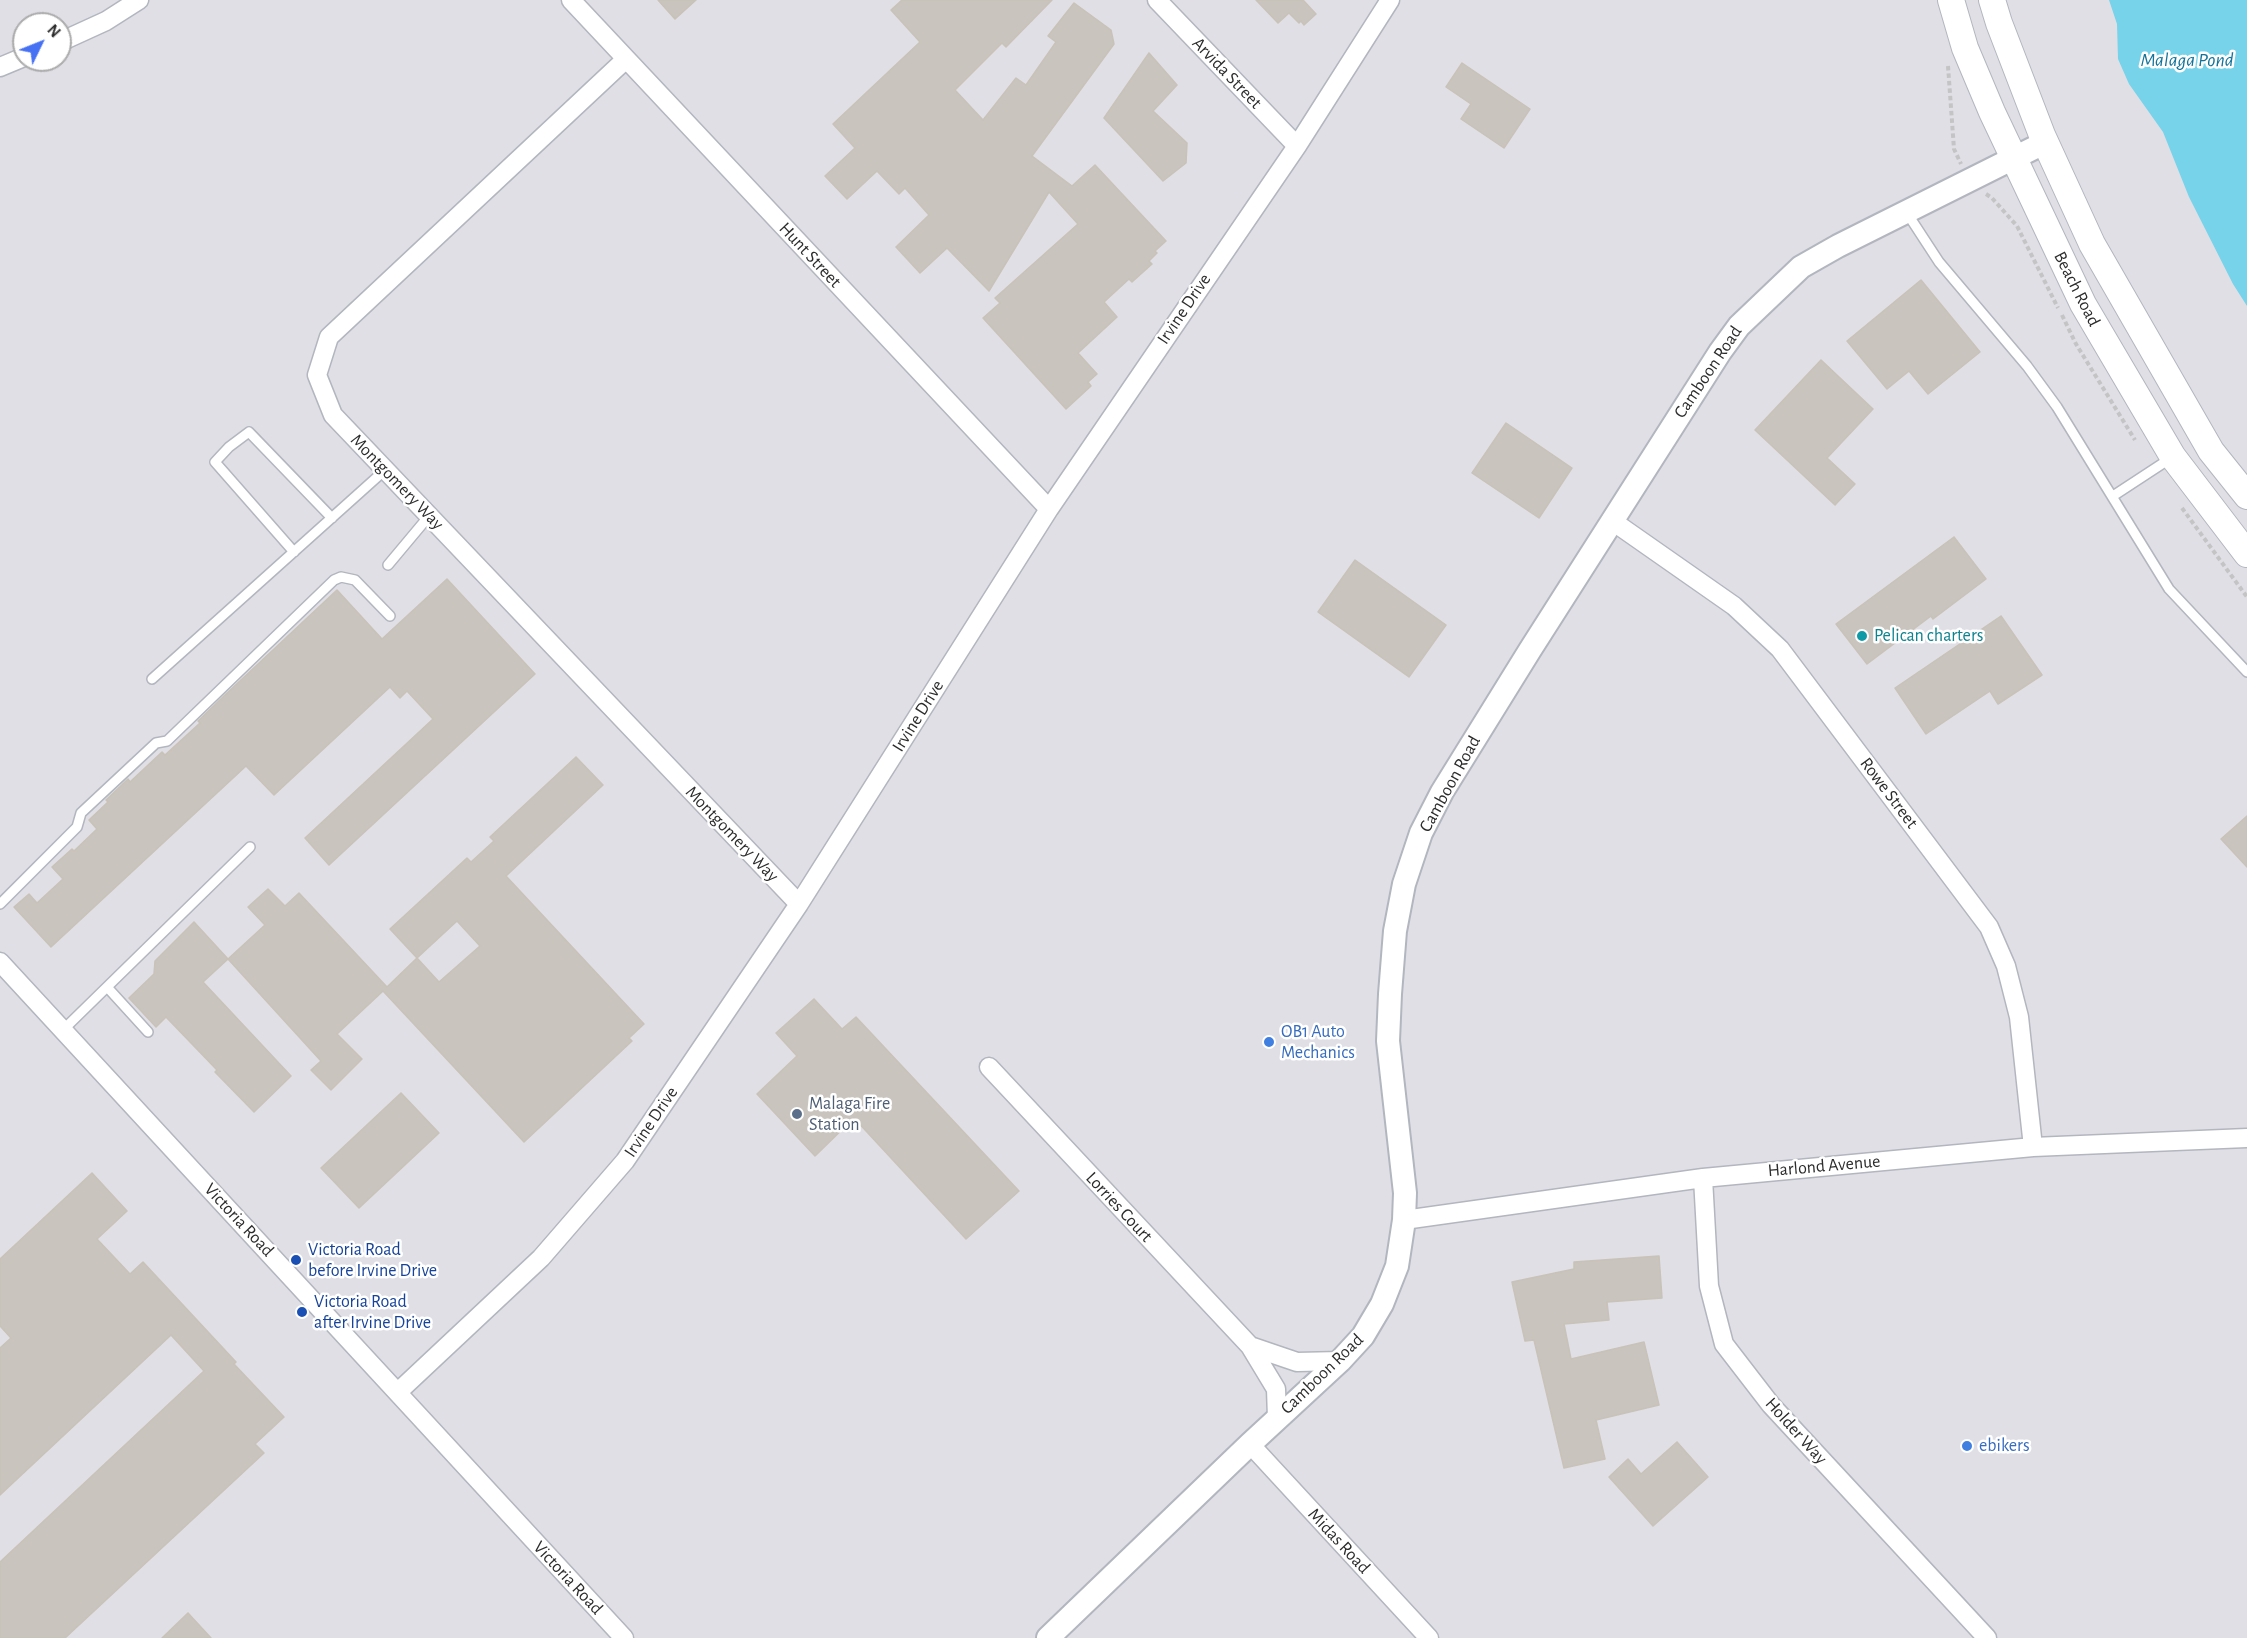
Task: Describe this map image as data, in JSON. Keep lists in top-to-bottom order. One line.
{"streets":{"main road":["Beach Road"],"street":["Arvida Street","Hunt Street","Irvine Drive","Camboon Road","Montgomery Way","Rowe Street","Harlond Avenue","Lorries Court","Victoria Road","Holder Way","Midas Road"]},"crossings":[["Arvida Street","Irvine Drive"],["Hunt Street","Irvine Drive"],["Hunt Street","Montgomery Way"],["Beach Road","Camboon Road"],["Irvine Drive","Montgomery Way"],["Irvine Drive","Victoria Road"],["Camboon Road","Rowe Street"],["Camboon Road","Harlond Avenue"],["Camboon Road","Lorries Court"],["Camboon Road","Midas Road"],["Rowe Street","Harlond Avenue"],["Harlond Avenue","Holder Way"]],"water":["Malaga Pond"],"places":["Pelican charters","OB1 Auto Mechanics","Malaga Fire Station","Victoria Road before Irvine Drive","Victoria Road after Irvine Drive","ebikers"],"north":"top right"}
